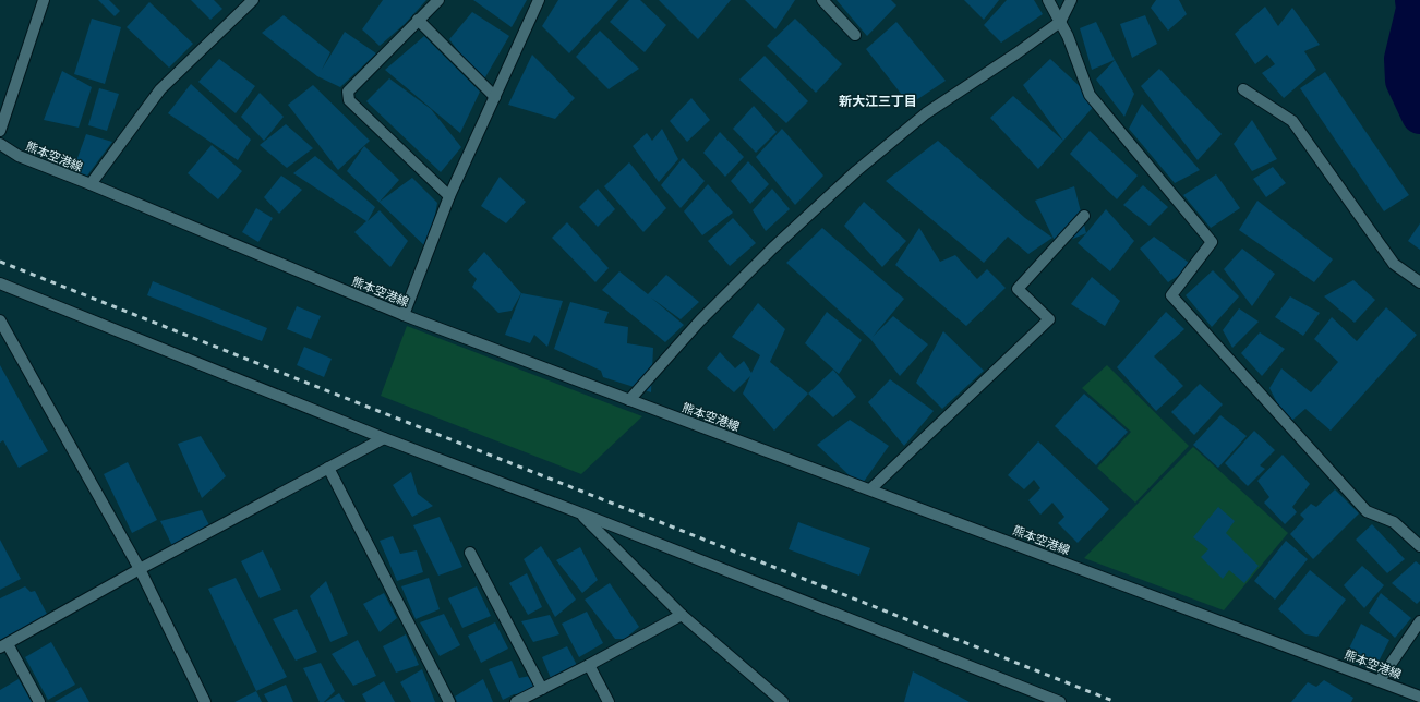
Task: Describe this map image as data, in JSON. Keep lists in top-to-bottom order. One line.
{"streets":{"street":["熊本空港線"]},"districts":["新大江三丁目"]}
